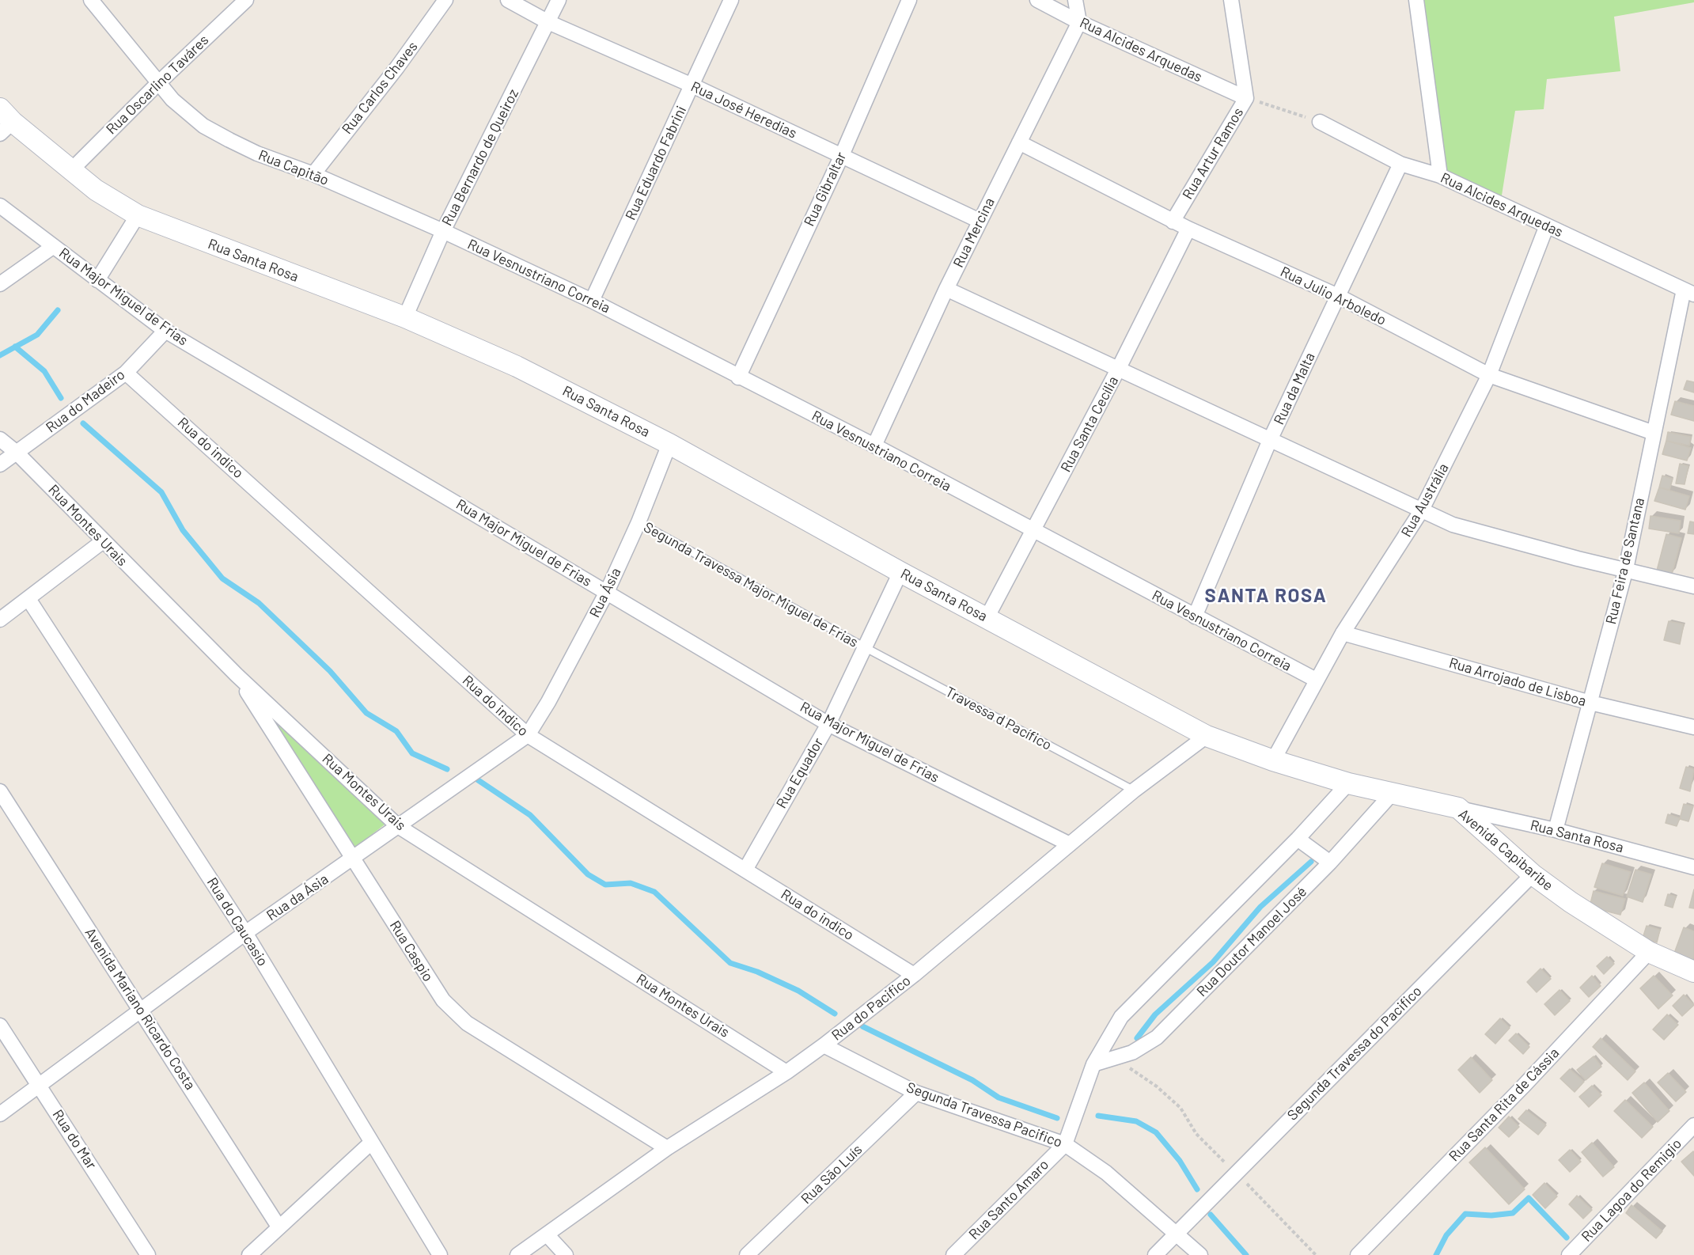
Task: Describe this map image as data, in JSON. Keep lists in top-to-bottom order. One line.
{"streets":{"street":["Rua Alcides Arquedas","Rua Oscarlino Taváres","Rua Carlos Chaves","Rua José Heredias","Rua Artur Ramos","Rua Bernardo de Queiroz","Rua Eduardo Fabrini","Rua Capitão","Rua Gibraltar","Rua Mercina","Rua Santa Rosa","Rua Vesnustriano Correia","Rua Julio Arboledo","Rua Major Miguel de Frias","Rua da Malta","Rua do Madeiro","Rua Santa Cecília","Rua do indico","Rua Austrália","Rua Montes Urais","Rua Feira de Santana","Rua Ásia","Rua Arrojado de Lisboa","Rua Equador","Avenida Capibaribe","Rua da Ásia","Rua do Caucasio","Rua Doutor Manoel José","Rua Caspio","Rua do Pacifico","Avenida Mariano Ricardo Costa","Segunda Travessa do Pacifico","Rua Santa Rita de Cássia","Segunda Travessa Pacifico","Rua do Mar","Rua São Luís","Rua Lagoa do Remigio","Rua Santo Amaro"],"lane":["Segunda Travessa Major Miguel de Frias","Travessa d Pacífico"]},"crossings":[["Rua Alcides Arquedas","Rua Artur Ramos"],["Rua Alcides Arquedas","Rua Mercina"],["Rua Alcides Arquedas","Rua da Malta"],["Rua Alcides Arquedas","Rua Austrália"],["Rua Alcides Arquedas","Rua Feira de Santana"],["Rua Oscarlino Taváres","Rua Capitão"],["Rua Oscarlino Taváres","Rua Santa Rosa"],["Rua Carlos Chaves","Rua Capitão"],["Rua José Heredias","Rua Bernardo de Queiroz"],["Rua José Heredias","Rua Eduardo Fabrini"],["Rua José Heredias","Rua Gibraltar"],["Rua José Heredias","Rua Mercina"],["Rua Artur Ramos","Rua Julio Arboledo"],["Rua Bernardo de Queiroz","Rua Capitão"],["Rua Bernardo de Queiroz","Rua Santa Rosa"],["Rua Bernardo de Queiroz","Rua Vesnustriano Correia"],["Rua Eduardo Fabrini","Rua Vesnustriano Correia"],["Rua Capitão","Rua Vesnustriano Correia"],["Rua Gibraltar","Rua Vesnustriano Correia"],["Rua Mercina","Rua Vesnustriano Correia"],["Rua Mercina","Rua Julio Arboledo"],["Rua Santa Rosa","Rua Santa Cecília"],["Rua Santa Rosa","Rua Austrália"],["Rua Santa Rosa","Rua Feira de Santana"],["Rua Santa Rosa","Rua Ásia"],["Rua Santa Rosa","Rua Equador"],["Rua Santa Rosa","Avenida Capibaribe"],["Rua Santa Rosa","Rua do Pacifico"],["Rua Vesnustriano Correia","Rua da Malta"],["Rua Vesnustriano Correia","Rua Santa Cecília"],["Rua Vesnustriano Correia","Rua Austrália"],["Rua Julio Arboledo","Rua da Malta"],["Rua Julio Arboledo","Rua Santa Cecília"],["Rua Julio Arboledo","Rua Austrália"],["Rua Julio Arboledo","Rua Feira de Santana"],["Rua Major Miguel de Frias","Rua do Madeiro"],["Rua Major Miguel de Frias","Rua Ásia"],["Rua Major Miguel de Frias","Rua Equador"],["Rua Major Miguel de Frias","Rua do Pacifico"],["Rua do Madeiro","Rua do indico"],["Rua do Madeiro","Rua Montes Urais"],["Rua do indico","Rua Ásia"],["Rua do indico","Rua Equador"],["Rua do indico","Rua da Ásia"],["Rua do indico","Rua do Pacifico"],["Rua Austrália","Rua Arrojado de Lisboa"],["Rua Austrália","Avenida Capibaribe"],["Rua Montes Urais","Rua da Ásia"],["Rua Montes Urais","Rua Caspio"],["Rua Montes Urais","Rua do Pacifico"],["Rua Feira de Santana","Rua Arrojado de Lisboa"],["Segunda Travessa Major Miguel de Frias","Rua Ásia"],["Segunda Travessa Major Miguel de Frias","Travessa d Pacífico"],["Segunda Travessa Major Miguel de Frias","Rua Equador"],["Rua Ásia","Rua da Ásia"],["Travessa d Pacífico","Rua Equador"],["Travessa d Pacífico","Rua do Pacifico"],["Avenida Capibaribe","Rua Doutor Manoel José"],["Avenida Capibaribe","Segunda Travessa do Pacifico"],["Avenida Capibaribe","Rua Santa Rita de Cássia"],["Rua da Ásia","Rua do Caucasio"],["Rua da Ásia","Rua Caspio"],["Rua da Ásia","Avenida Mariano Ricardo Costa"],["Rua da Ásia","Rua do Mar"],["Rua Caspio","Rua do Pacifico"],["Rua do Pacifico","Segunda Travessa Pacifico"],["Segunda Travessa do Pacifico","Segunda Travessa Pacifico"],["Segunda Travessa Pacifico","Rua São Luís"],["Segunda Travessa Pacifico","Rua Santo Amaro"]],"districts":["SANTA ROSA"]}
